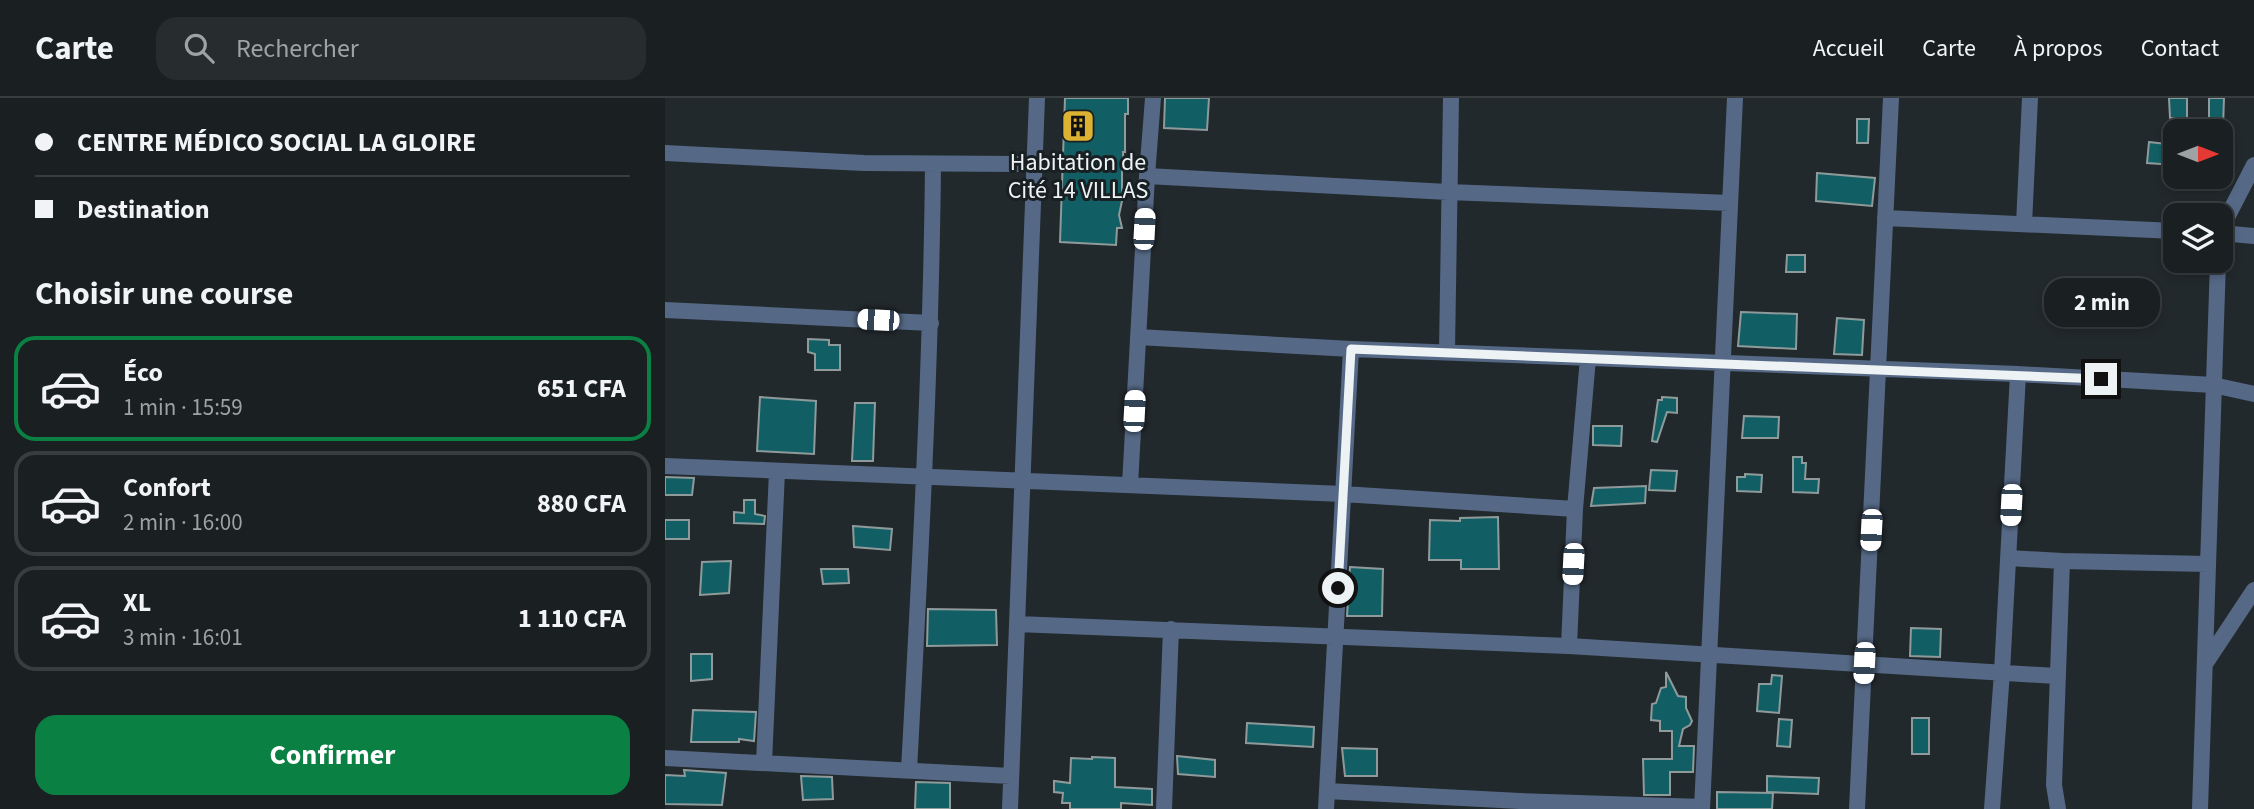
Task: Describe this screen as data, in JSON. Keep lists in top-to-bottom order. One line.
{"places":{"building":["Habitation de Cité 14 VILLAS"]},"north":"right","page":{"header":"Carte","search":"Rechercher","nav":["Accueil","Carte","À propos","Contact"],"banner":["CENTRE MÉDICO SOCIAL LA GLOIRE","Destination"],"heading":"Choisir une course","bubble":"2 min","list":[{"name":"Éco","note":"1 min · 15:59","value":"651 CFA"},{"name":"Confort","note":"2 min · 16:00","value":"880 CFA"},{"name":"XL","note":"3 min · 16:01","value":"1 110 CFA"}],"buttons":"Confirmer"}}
